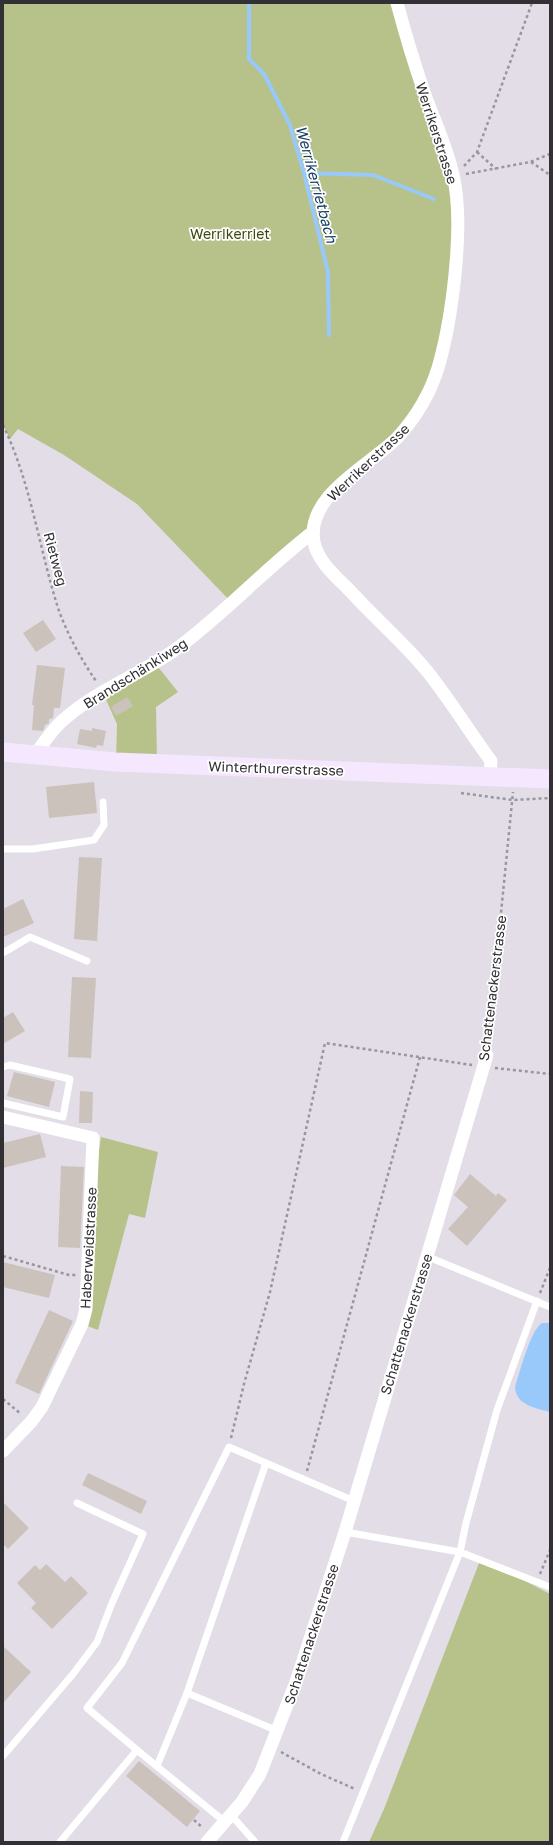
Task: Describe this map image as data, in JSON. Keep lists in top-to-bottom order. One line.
{"streets":{"main road":["Winterthurerstrasse"],"street":["Werrikerstrasse","Brandschänkiweg","Schattenackerstrasse","Haberweidstrasse"],"path":["Rietweg"]},"crossings":[["Werrikerstrasse","Brandschänkiweg"],["Rietweg","Brandschänkiweg"],["Brandschänkiweg","Winterthurerstrasse"],["Winterthurerstrasse","Schattenackerstrasse"]],"water":["Werrikerrietbach"],"parks":["Werrikerriet"]}
